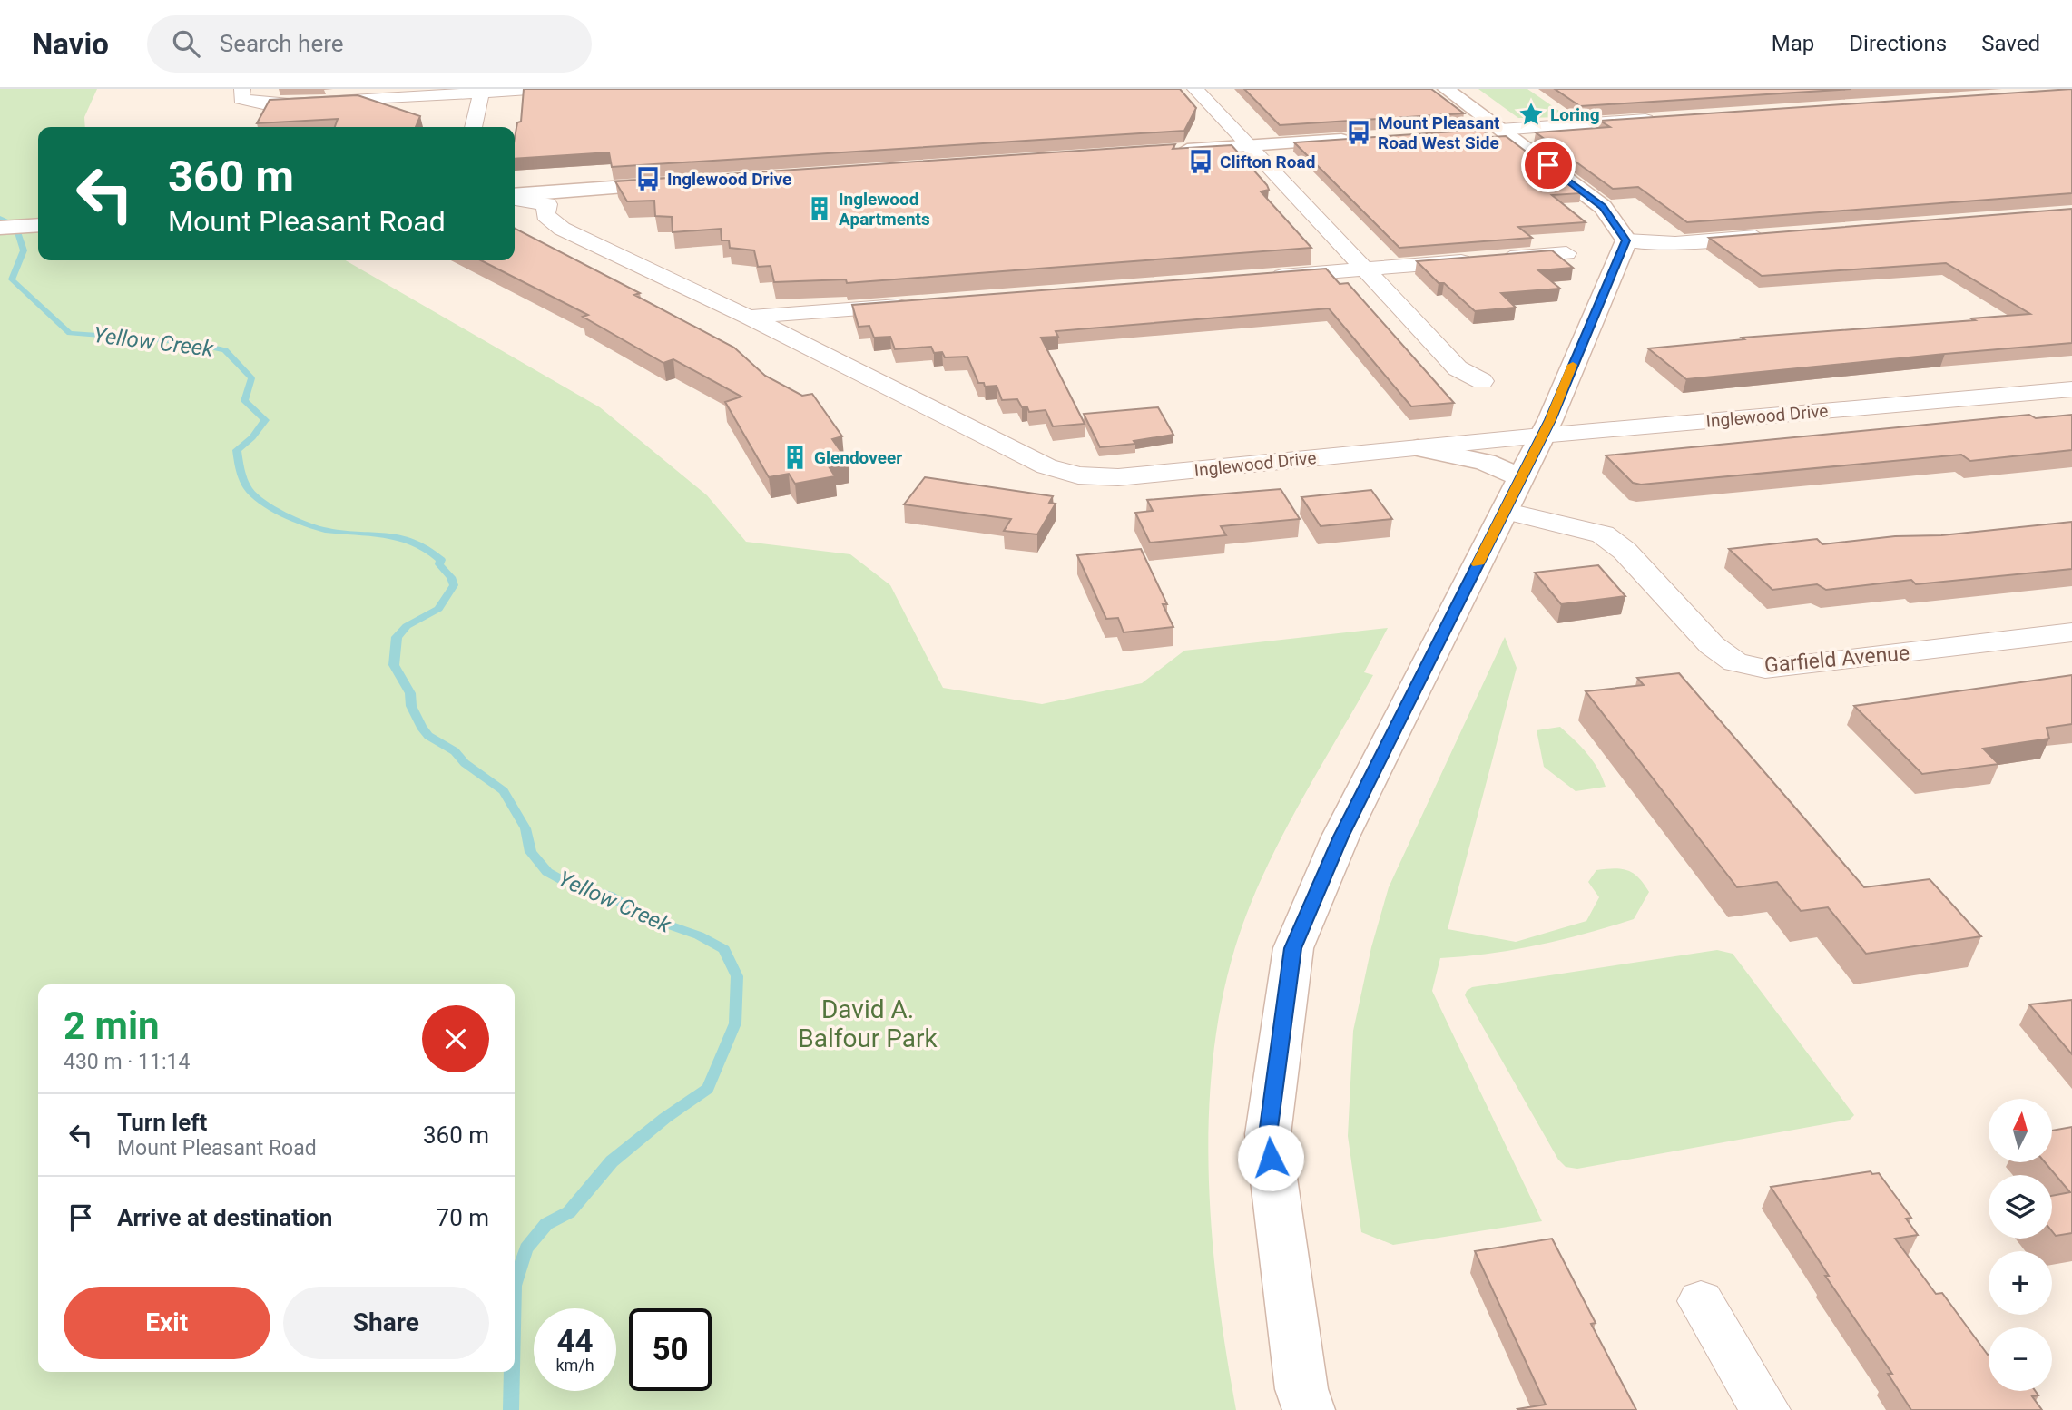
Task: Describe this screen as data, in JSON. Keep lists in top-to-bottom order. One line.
{"streets":{"street":["Inglewood Drive","Garfield Avenue"]},"water":["Yellow Creek"],"parks":["David A. Balfour Park"],"places":{"place":["Loring"],"bus stop":["Mount Pleasant Road West Side","Clifton Road","Inglewood Drive"],"building":["Inglewood Apartments","Glendoveer"]},"north":"top","page":{"header":"Navio","search":"Search here","nav":["Map","Directions","Saved"],"turn":["360 m","Mount Pleasant Road"],"heading":["2 min","430 m · 11:14"],"list":[{"name":"Turn left","note":"Mount Pleasant Road","value":"360 m"},{"name":"Arrive at destination","value":"70 m"}],"map_buttons":["+","−"],"buttons":["Exit","Share"],"speed":"44 km/h","limit":"50"}}
